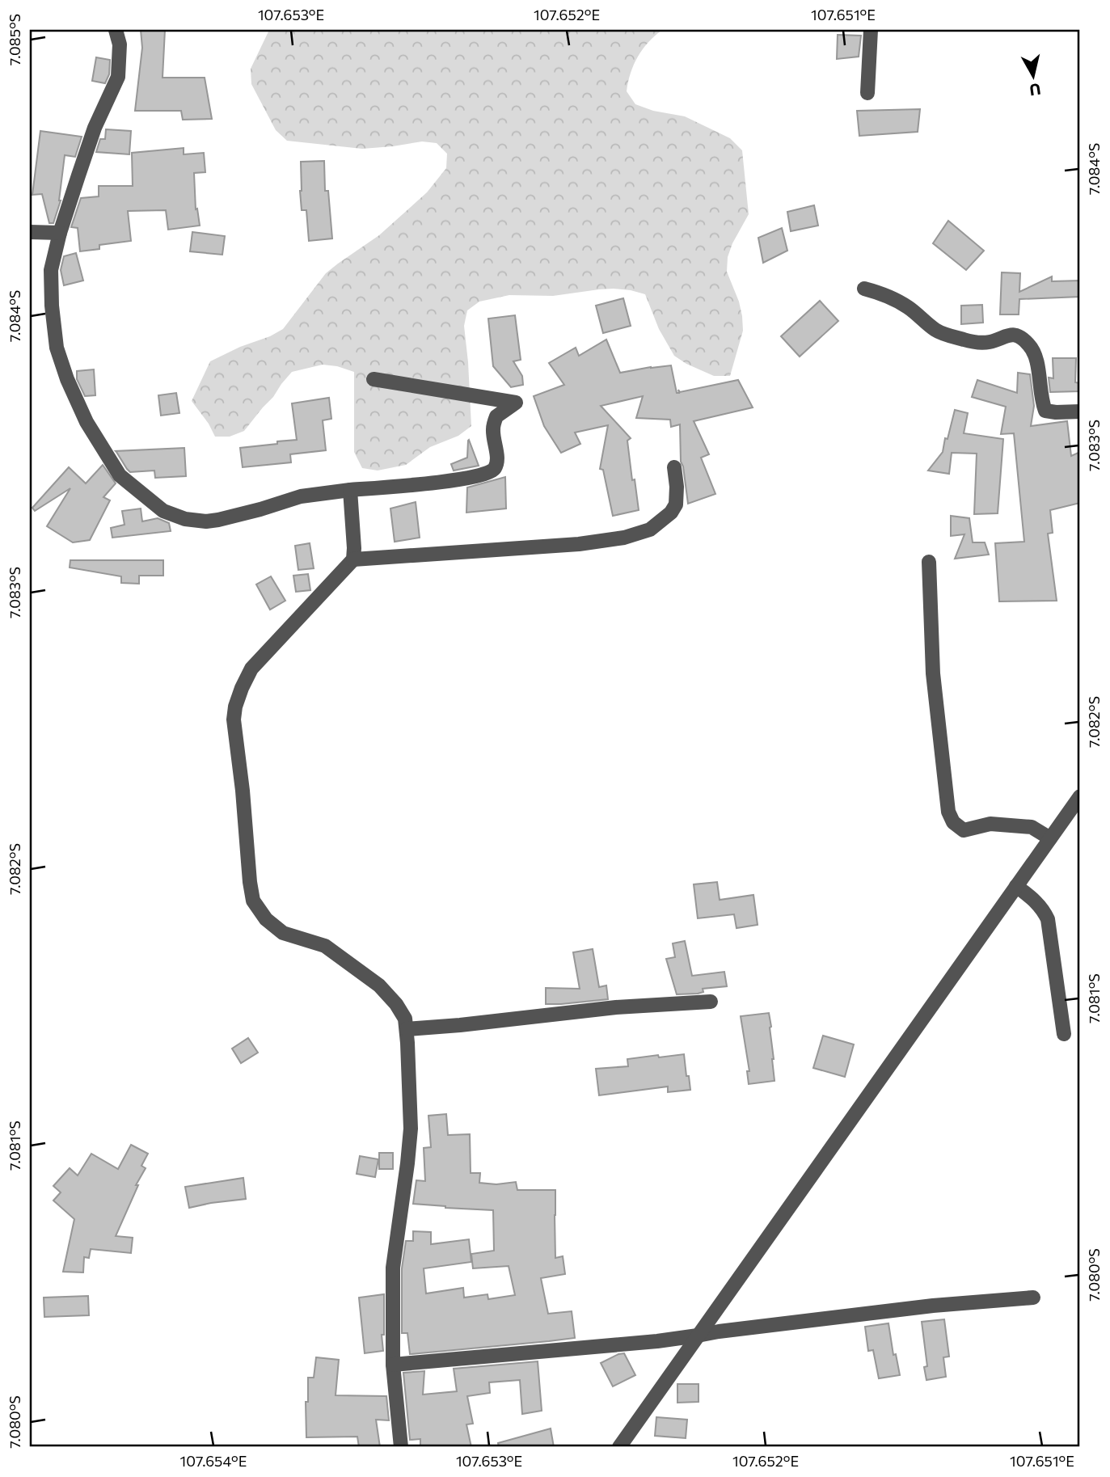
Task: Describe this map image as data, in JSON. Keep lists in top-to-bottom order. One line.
{"north":"bottom","coordinates":["107.653°E","107.652°E","107.651°E","7.085°S","7.084°S","7.083°S","7.082°S","7.081°S","7.080°S","107.654°E"]}
